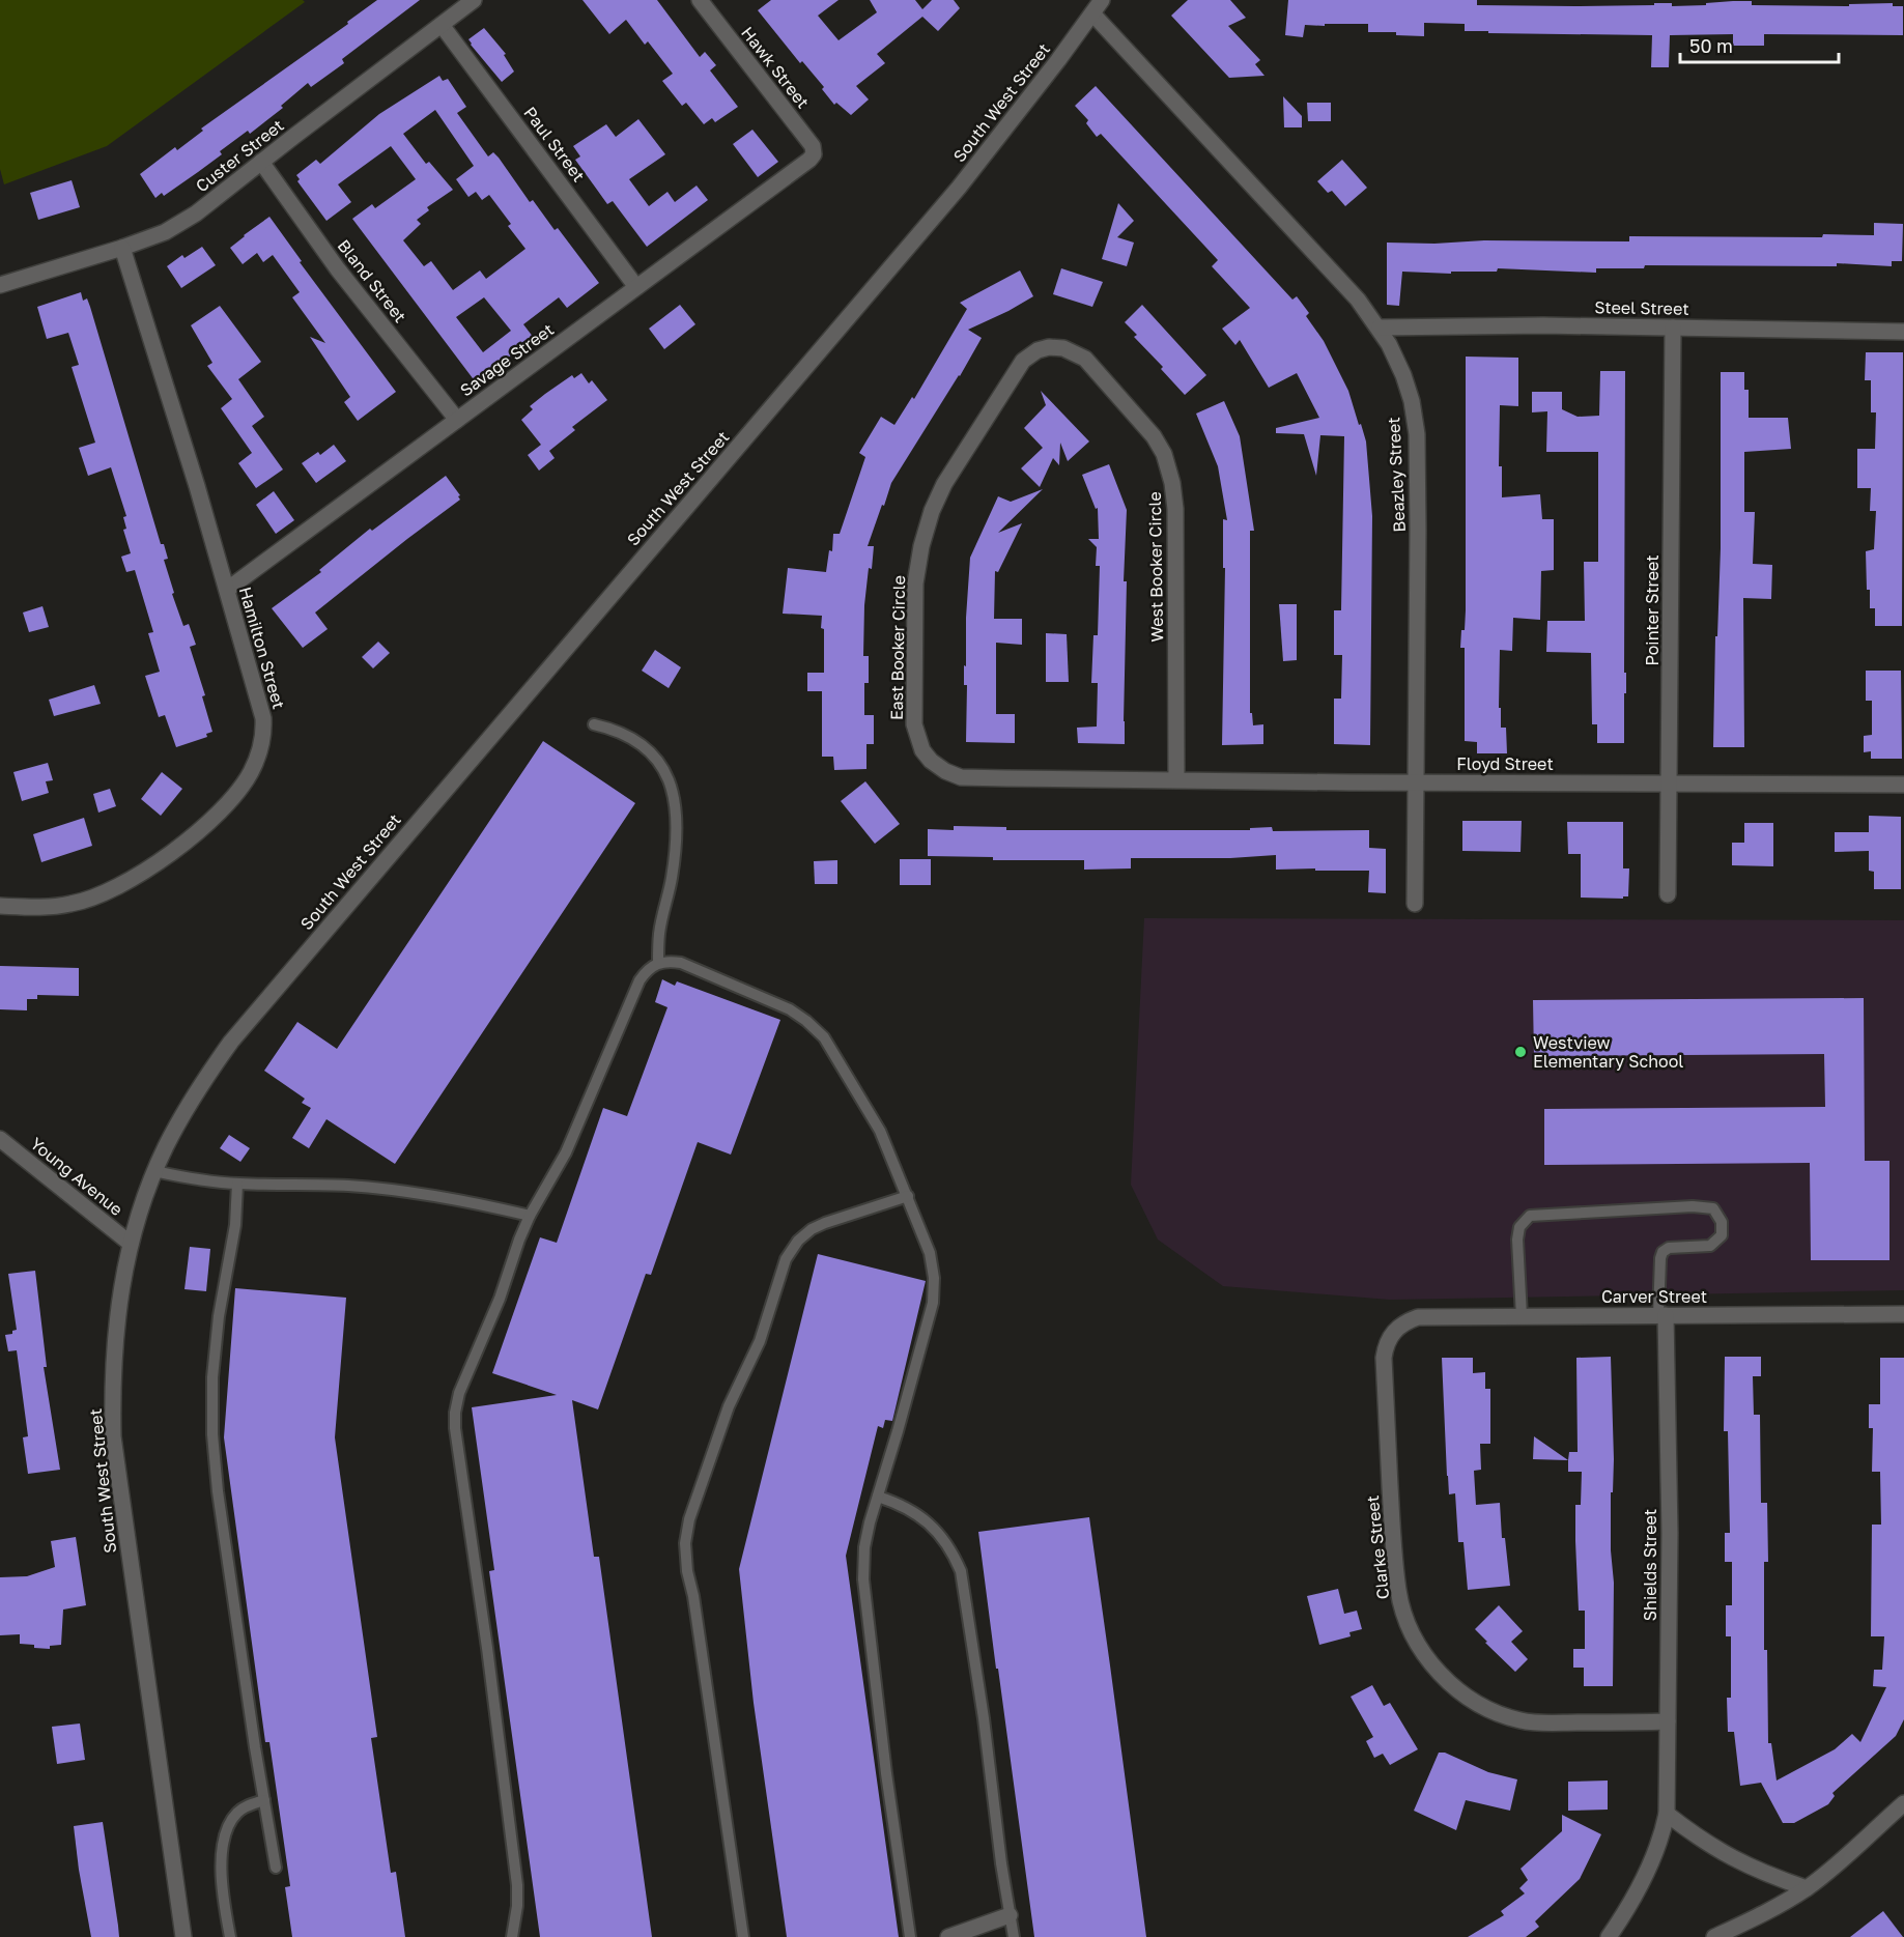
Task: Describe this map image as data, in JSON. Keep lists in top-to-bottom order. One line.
{"streets":{"street":["Hawk Street","South West Street","Paul Street","Custer Street","Bland Street","Steel Street","Savage Street","Beazley Street","West Booker Circle","Pointer Street","Hamilton Street","East Booker Circle","Floyd Street","Young Avenue","Carver Street","Clarke Street","Shields Street"]},"crossings":[["Hawk Street","Savage Street"],["South West Street","Beazley Street"],["South West Street","Young Avenue"],["Paul Street","Custer Street"],["Paul Street","Savage Street"],["Custer Street","Bland Street"],["Custer Street","Hamilton Street"],["Bland Street","Savage Street"],["Steel Street","Beazley Street"],["Steel Street","Pointer Street"],["Savage Street","Hamilton Street"],["Beazley Street","Floyd Street"],["West Booker Circle","East Booker Circle"],["West Booker Circle","Floyd Street"],["Pointer Street","Floyd Street"],["East Booker Circle","Floyd Street"],["Carver Street","Clarke Street"],["Carver Street","Shields Street"],["Clarke Street","Shields Street"]],"places":["Westview Elementary School"],"scale_bar":"50 m"}
